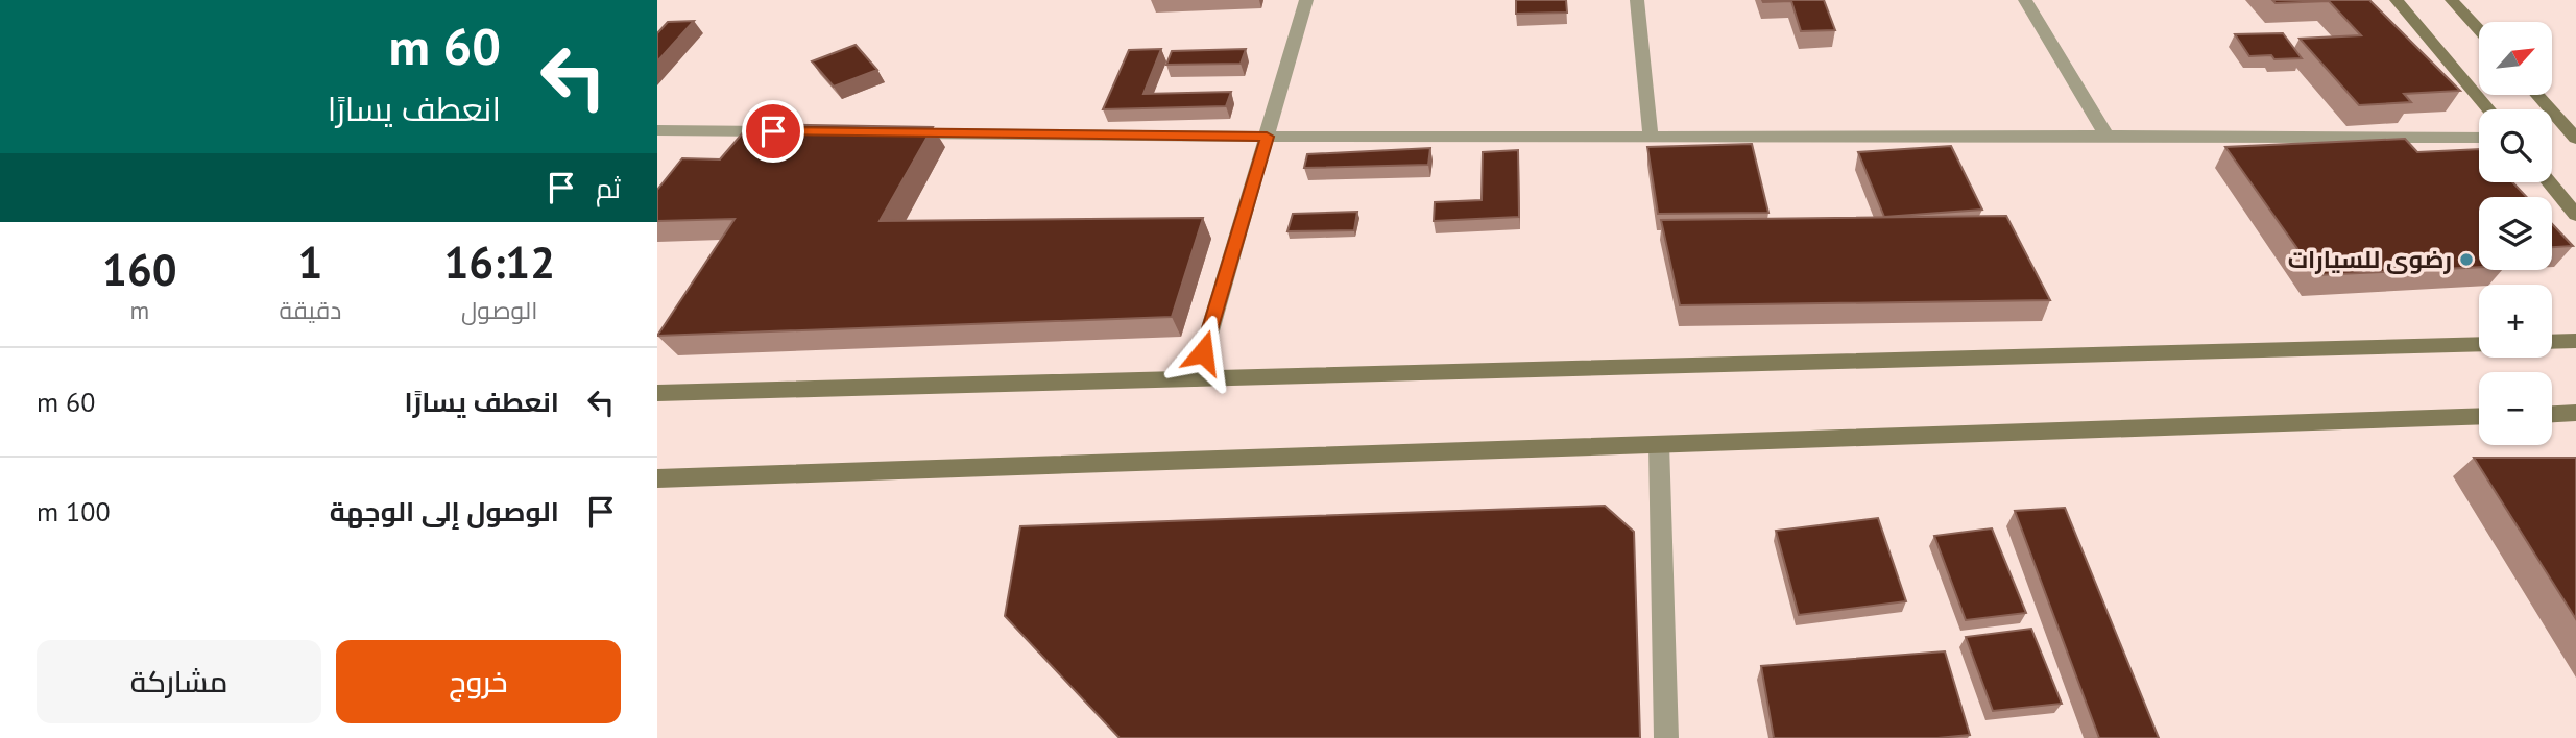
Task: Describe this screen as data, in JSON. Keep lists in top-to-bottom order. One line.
{"places":["رضوى للسيارات"],"north":"top right","page":{"turn":["60 m","انعطف يسارًا"],"map_buttons":["+","−"],"then":"ثم","eta":["16:12","الوصول","1","دقيقة","160","m"],"list":[{"name":"انعطف يسارًا","value":"60 m"},{"name":"الوصول إلى الوجهة","value":"100 m"}],"buttons":["خروج","مشاركة"]}}
